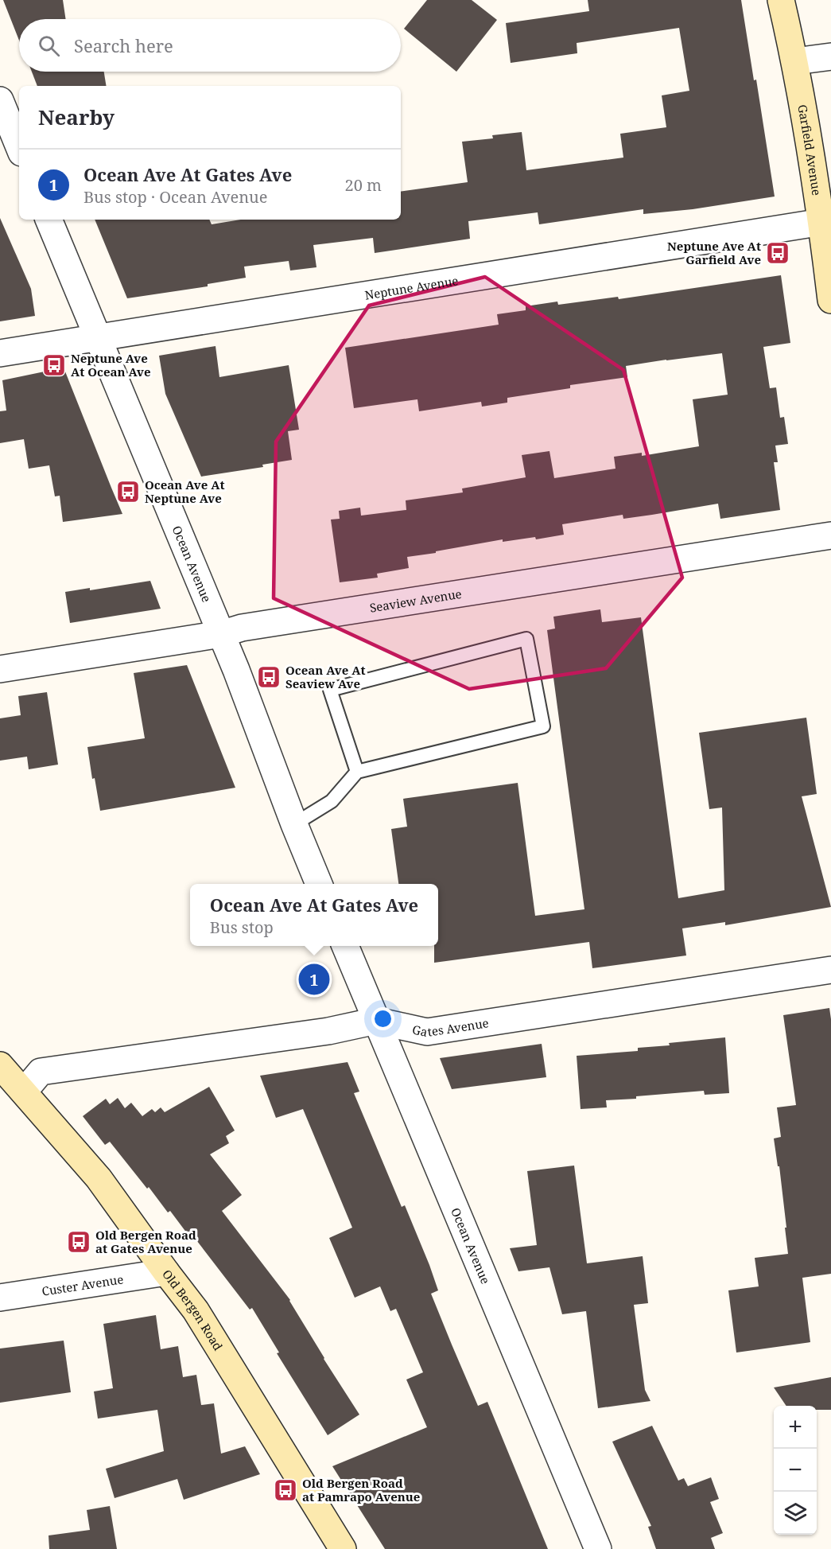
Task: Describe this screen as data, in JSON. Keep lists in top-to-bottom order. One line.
{"streets":{"main road":["Garfield Avenue","Old Bergen Road"],"street":["Neptune Avenue","Ocean Avenue","Seaview Avenue","Gates Avenue","Custer Avenue"]},"crossings":[["Garfield Avenue","Neptune Avenue"],["Neptune Avenue","Ocean Avenue"],["Ocean Avenue","Seaview Avenue"],["Ocean Avenue","Gates Avenue"],["Gates Avenue","Old Bergen Road"],["Custer Avenue","Old Bergen Road"]],"places":{"bus stop":["Neptune Ave At Garfield Ave","Neptune Ave At Ocean Ave","Ocean Ave At Neptune Ave","Ocean Ave At Seaview Ave","Old Bergen Road at Gates Avenue","Old Bergen Road at Pamrapo Avenue"]},"page":{"search":"Search here","heading":"Nearby","list":[{"mark":"1","name":"Ocean Ave At Gates Ave","note":"Bus stop · Ocean Avenue","value":"20 m"}],"popup":["Ocean Ave At Gates Ave","Bus stop"],"pins":"1","map_buttons":["+","−"]}}
